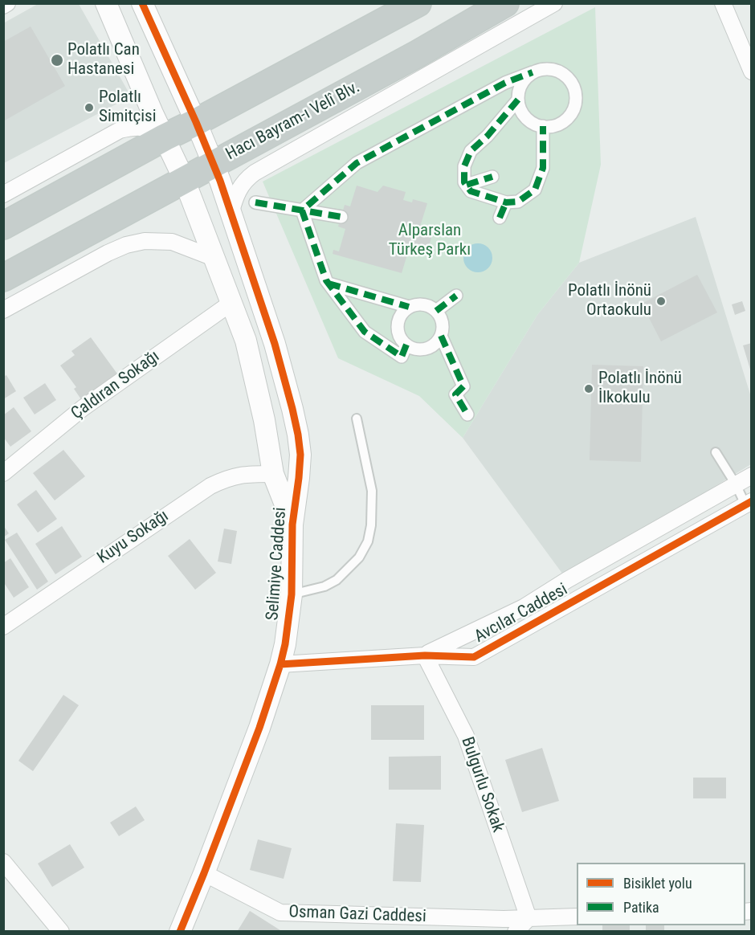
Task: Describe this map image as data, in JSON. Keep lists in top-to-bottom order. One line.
{"streets":{"highway":["Hacı Bayram-ı Velî Blv."],"street":["Çaldıran Sokağı","Kuyu Sokağı","Selimiye Caddesi","Avcılar Caddesi","Bulgurlu Sokak","Osman Gazi Caddesi"]},"crossings":[["Hacı Bayram-ı Velî Blv.","Selimiye Caddesi"],["Çaldıran Sokağı","Selimiye Caddesi"],["Kuyu Sokağı","Selimiye Caddesi"],["Selimiye Caddesi","Avcılar Caddesi"],["Selimiye Caddesi","Osman Gazi Caddesi"],["Avcılar Caddesi","Bulgurlu Sokak"],["Bulgurlu Sokak","Osman Gazi Caddesi"]],"parks":["Alparslan Türkeş Parkı"],"places":["Polatlı Can Hastanesi","Polatlı Simitçisi","Polatlı İnönü Ortaokulu","Polatlı İnönü İlkokulu"],"legend":["Bisiklet yolu","Patika"]}
